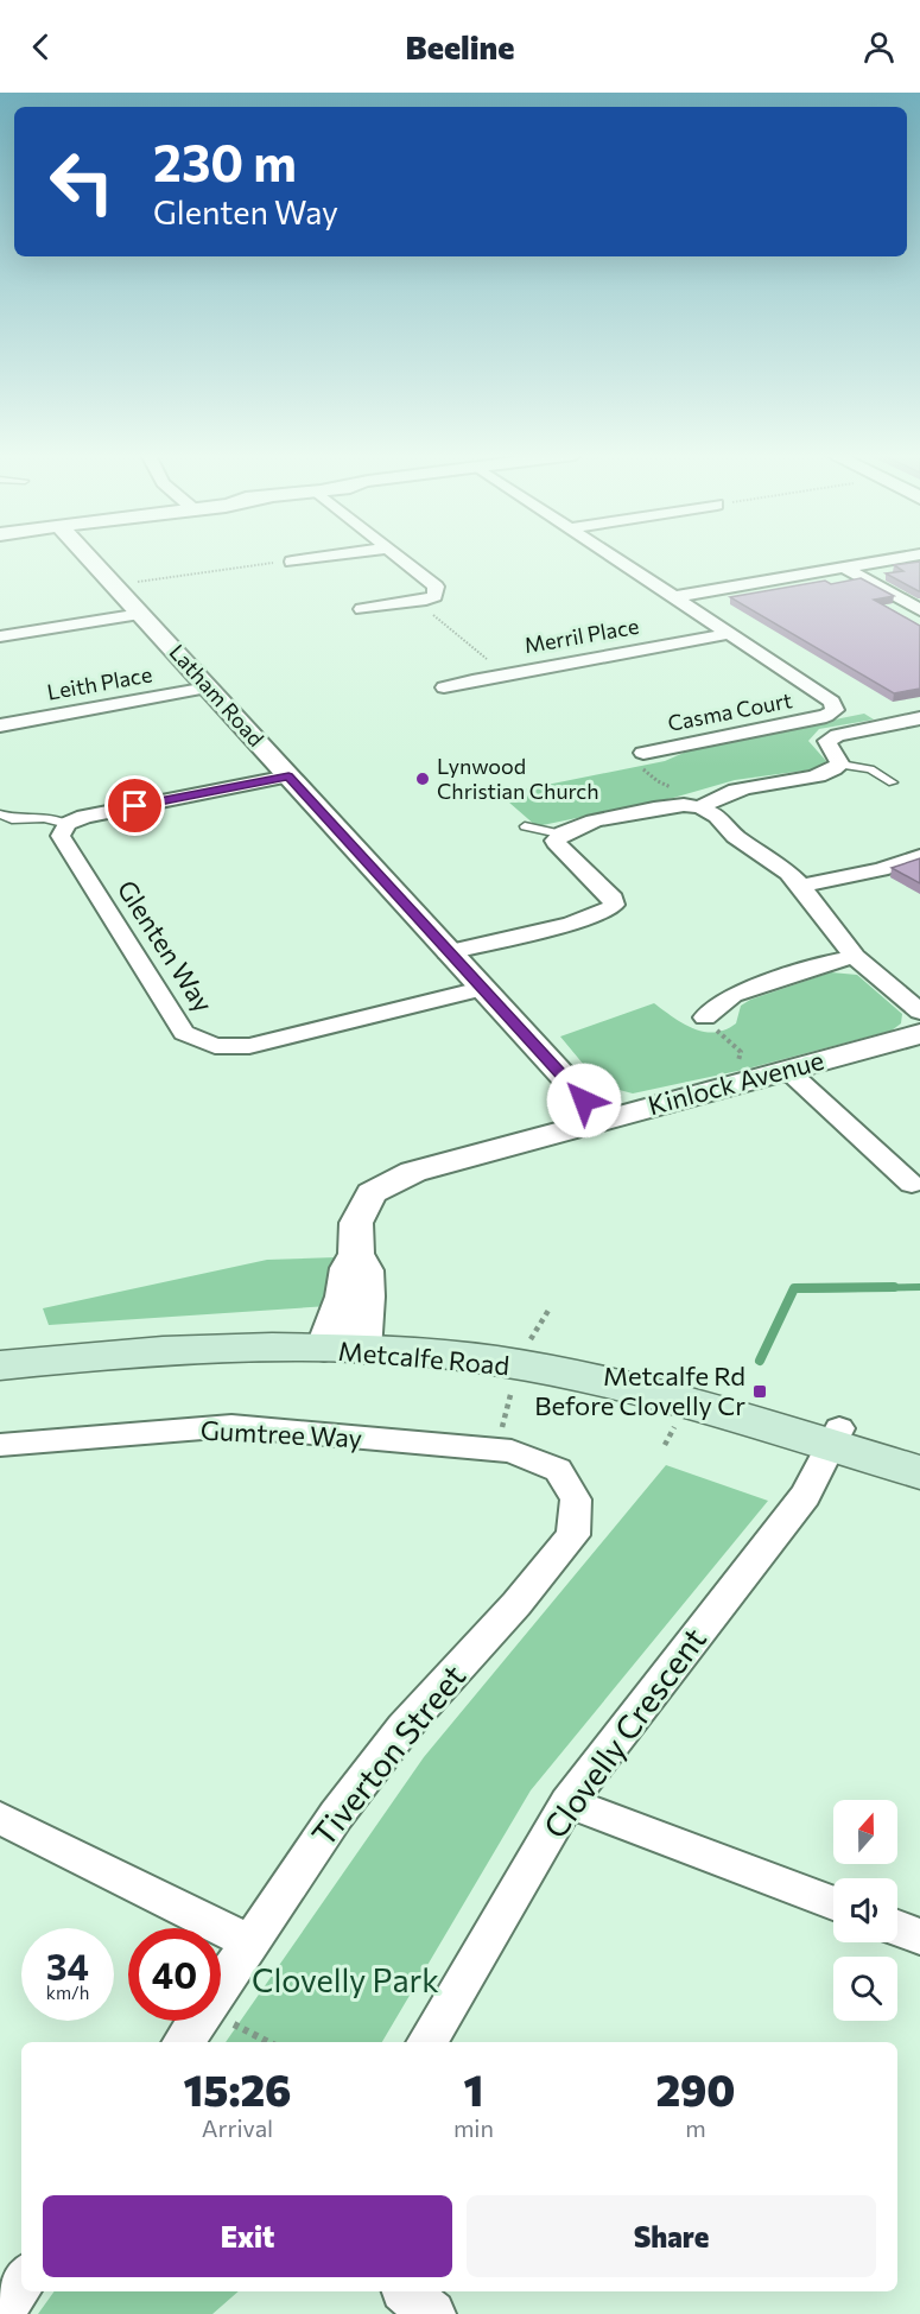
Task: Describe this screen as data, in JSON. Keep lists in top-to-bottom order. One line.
{"streets":{"main road":["Metcalfe Road"],"street":["Merril Place","Leith Place","Latham Road","Casma Court","Glenten Way","Kinlock Avenue","Gumtree Way","Clovelly Crescent","Tiverton Street"]},"crossings":[["Merril Place","Casma Court"],["Leith Place","Latham Road"],["Latham Road","Glenten Way"],["Latham Road","Kinlock Avenue"],["Kinlock Avenue","Metcalfe Road"],["Metcalfe Road","Clovelly Crescent"],["Gumtree Way","Tiverton Street"]],"parks":["Clovelly Park"],"places":{"other":["Lynwood Christian Church"],"transit":["Metcalfe Rd Before Clovelly Cr"]},"north":"top","page":{"header":"Beeline","turn":["230 m","Glenten Way"],"speed":"34 km/h","limit":"40","eta":["15:26","Arrival","1","min","290","m"],"buttons":["Exit","Share"]}}
